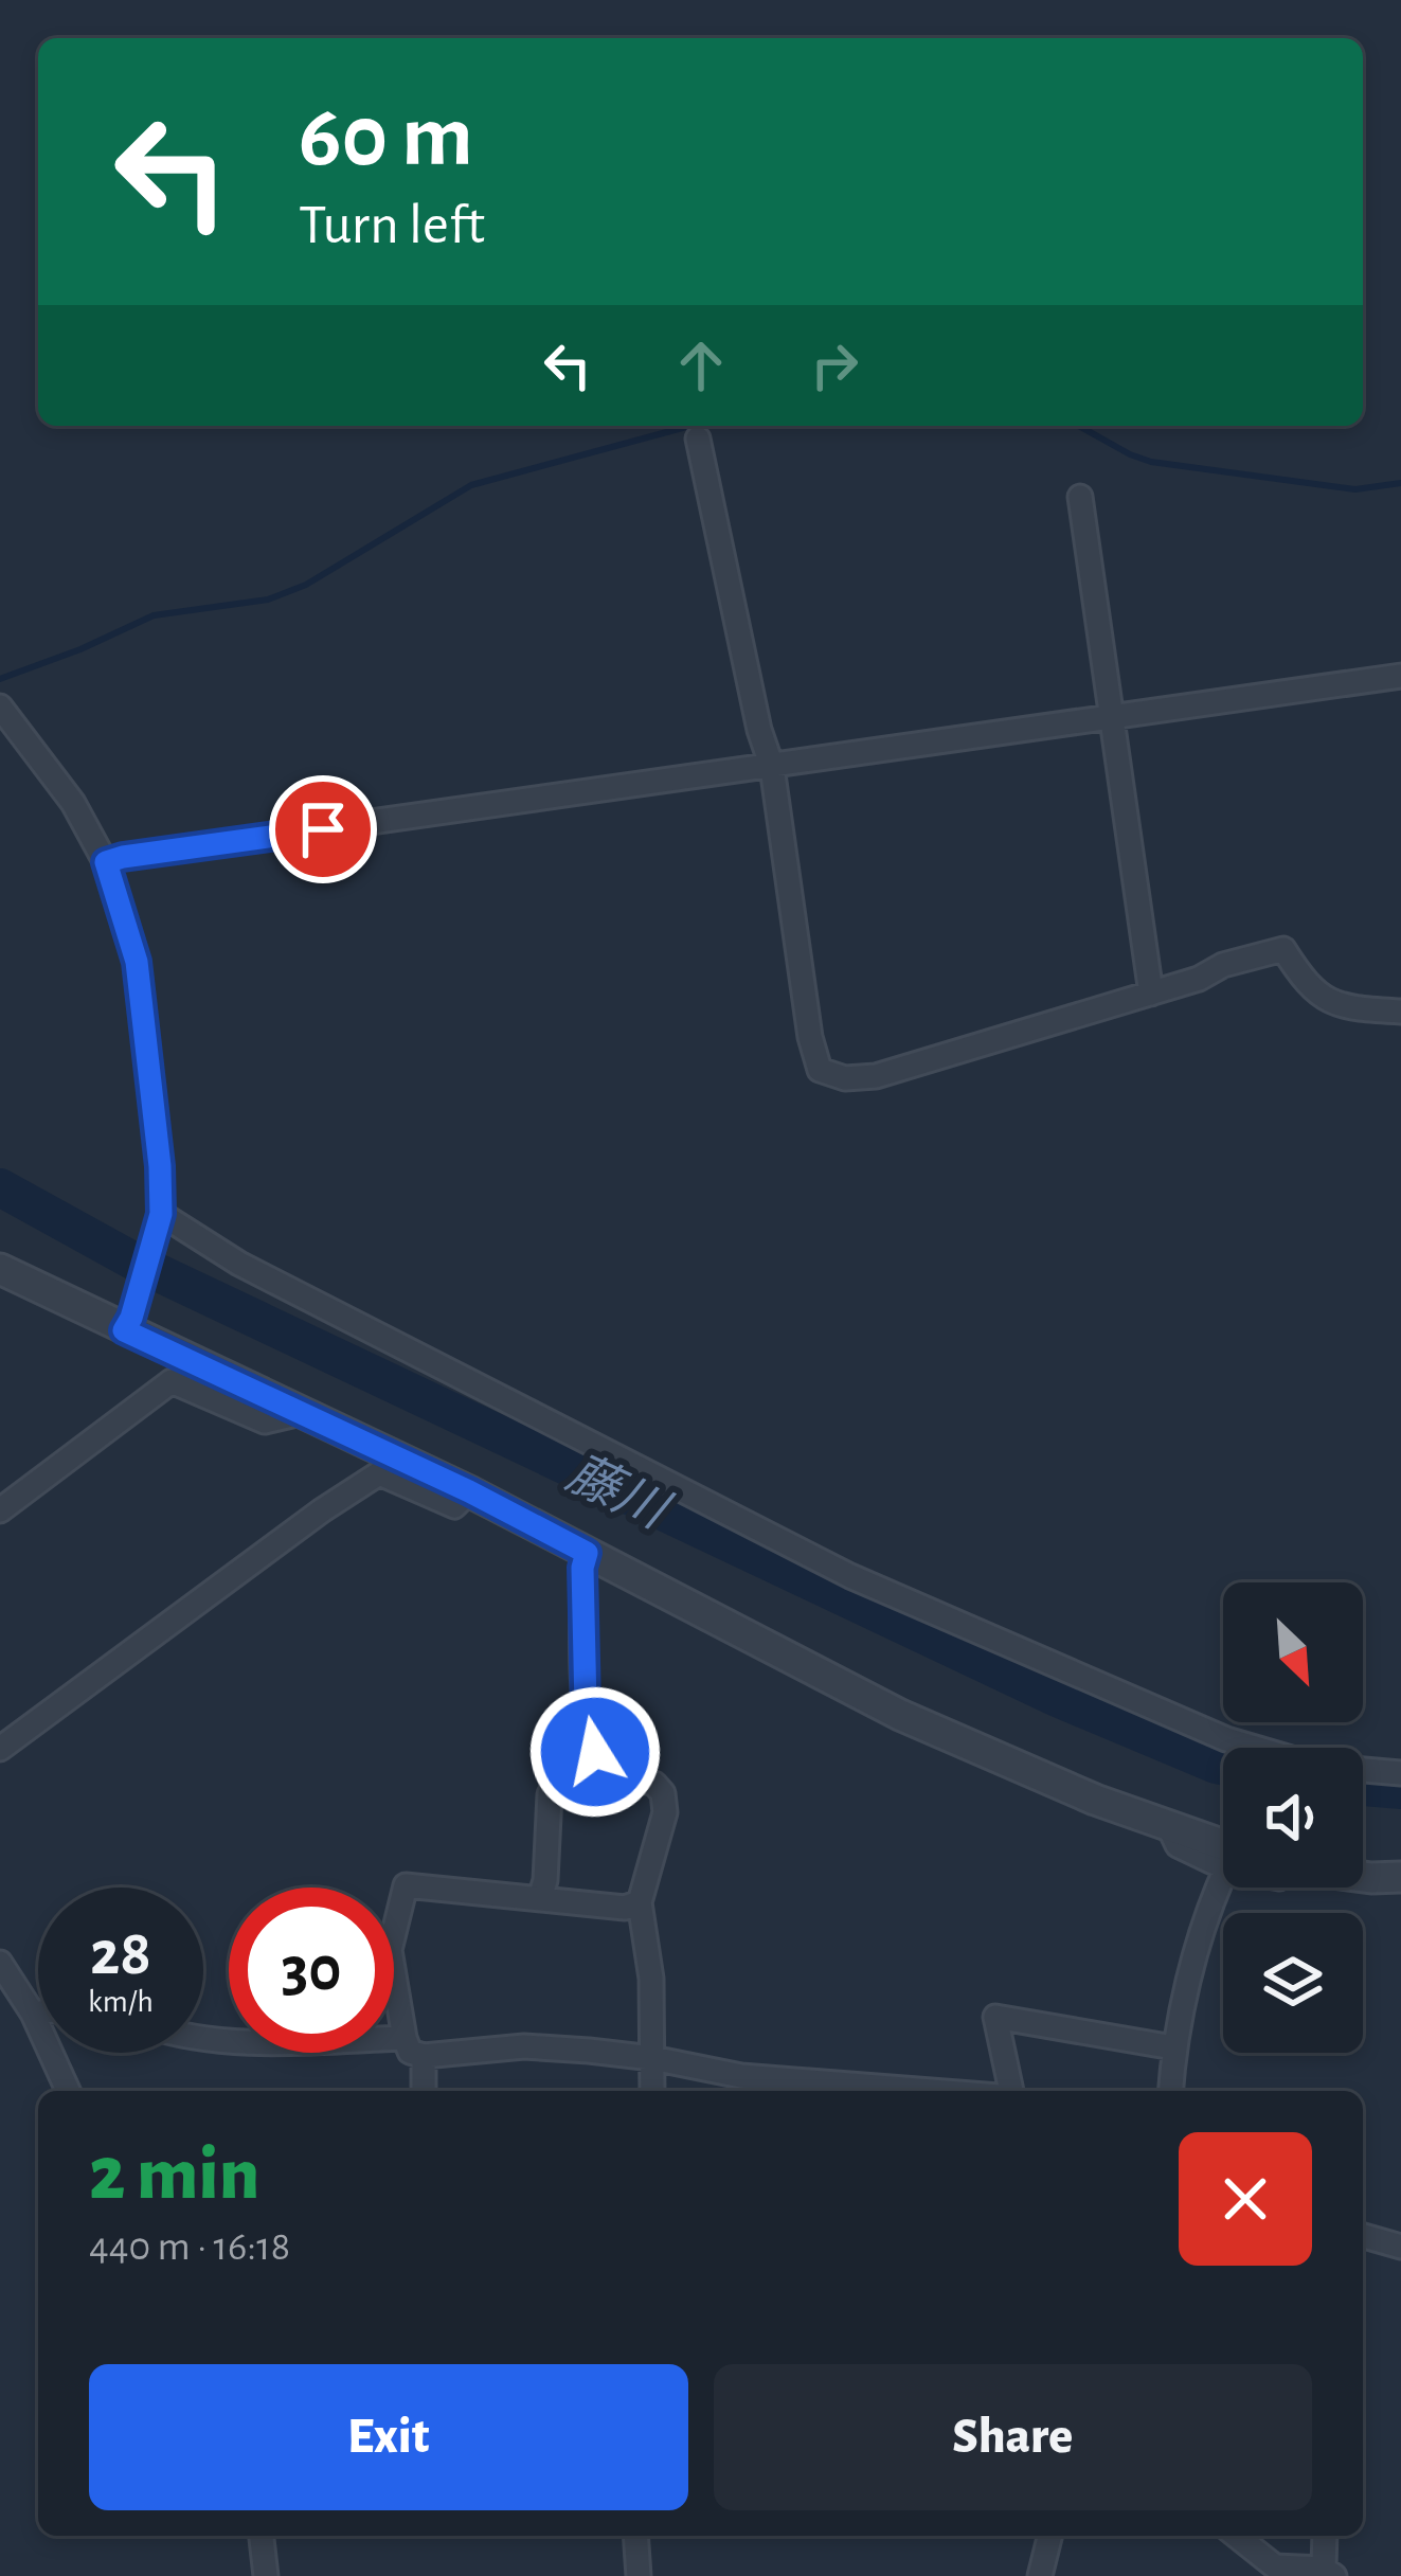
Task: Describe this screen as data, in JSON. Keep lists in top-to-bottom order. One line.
{"water":["藤川"],"north":"bottom right","page":{"turn":["60 m","Turn left"],"speed":"28 km/h","limit":"30","heading":["2 min","440 m · 16:18"],"buttons":["Exit","Share"]}}
